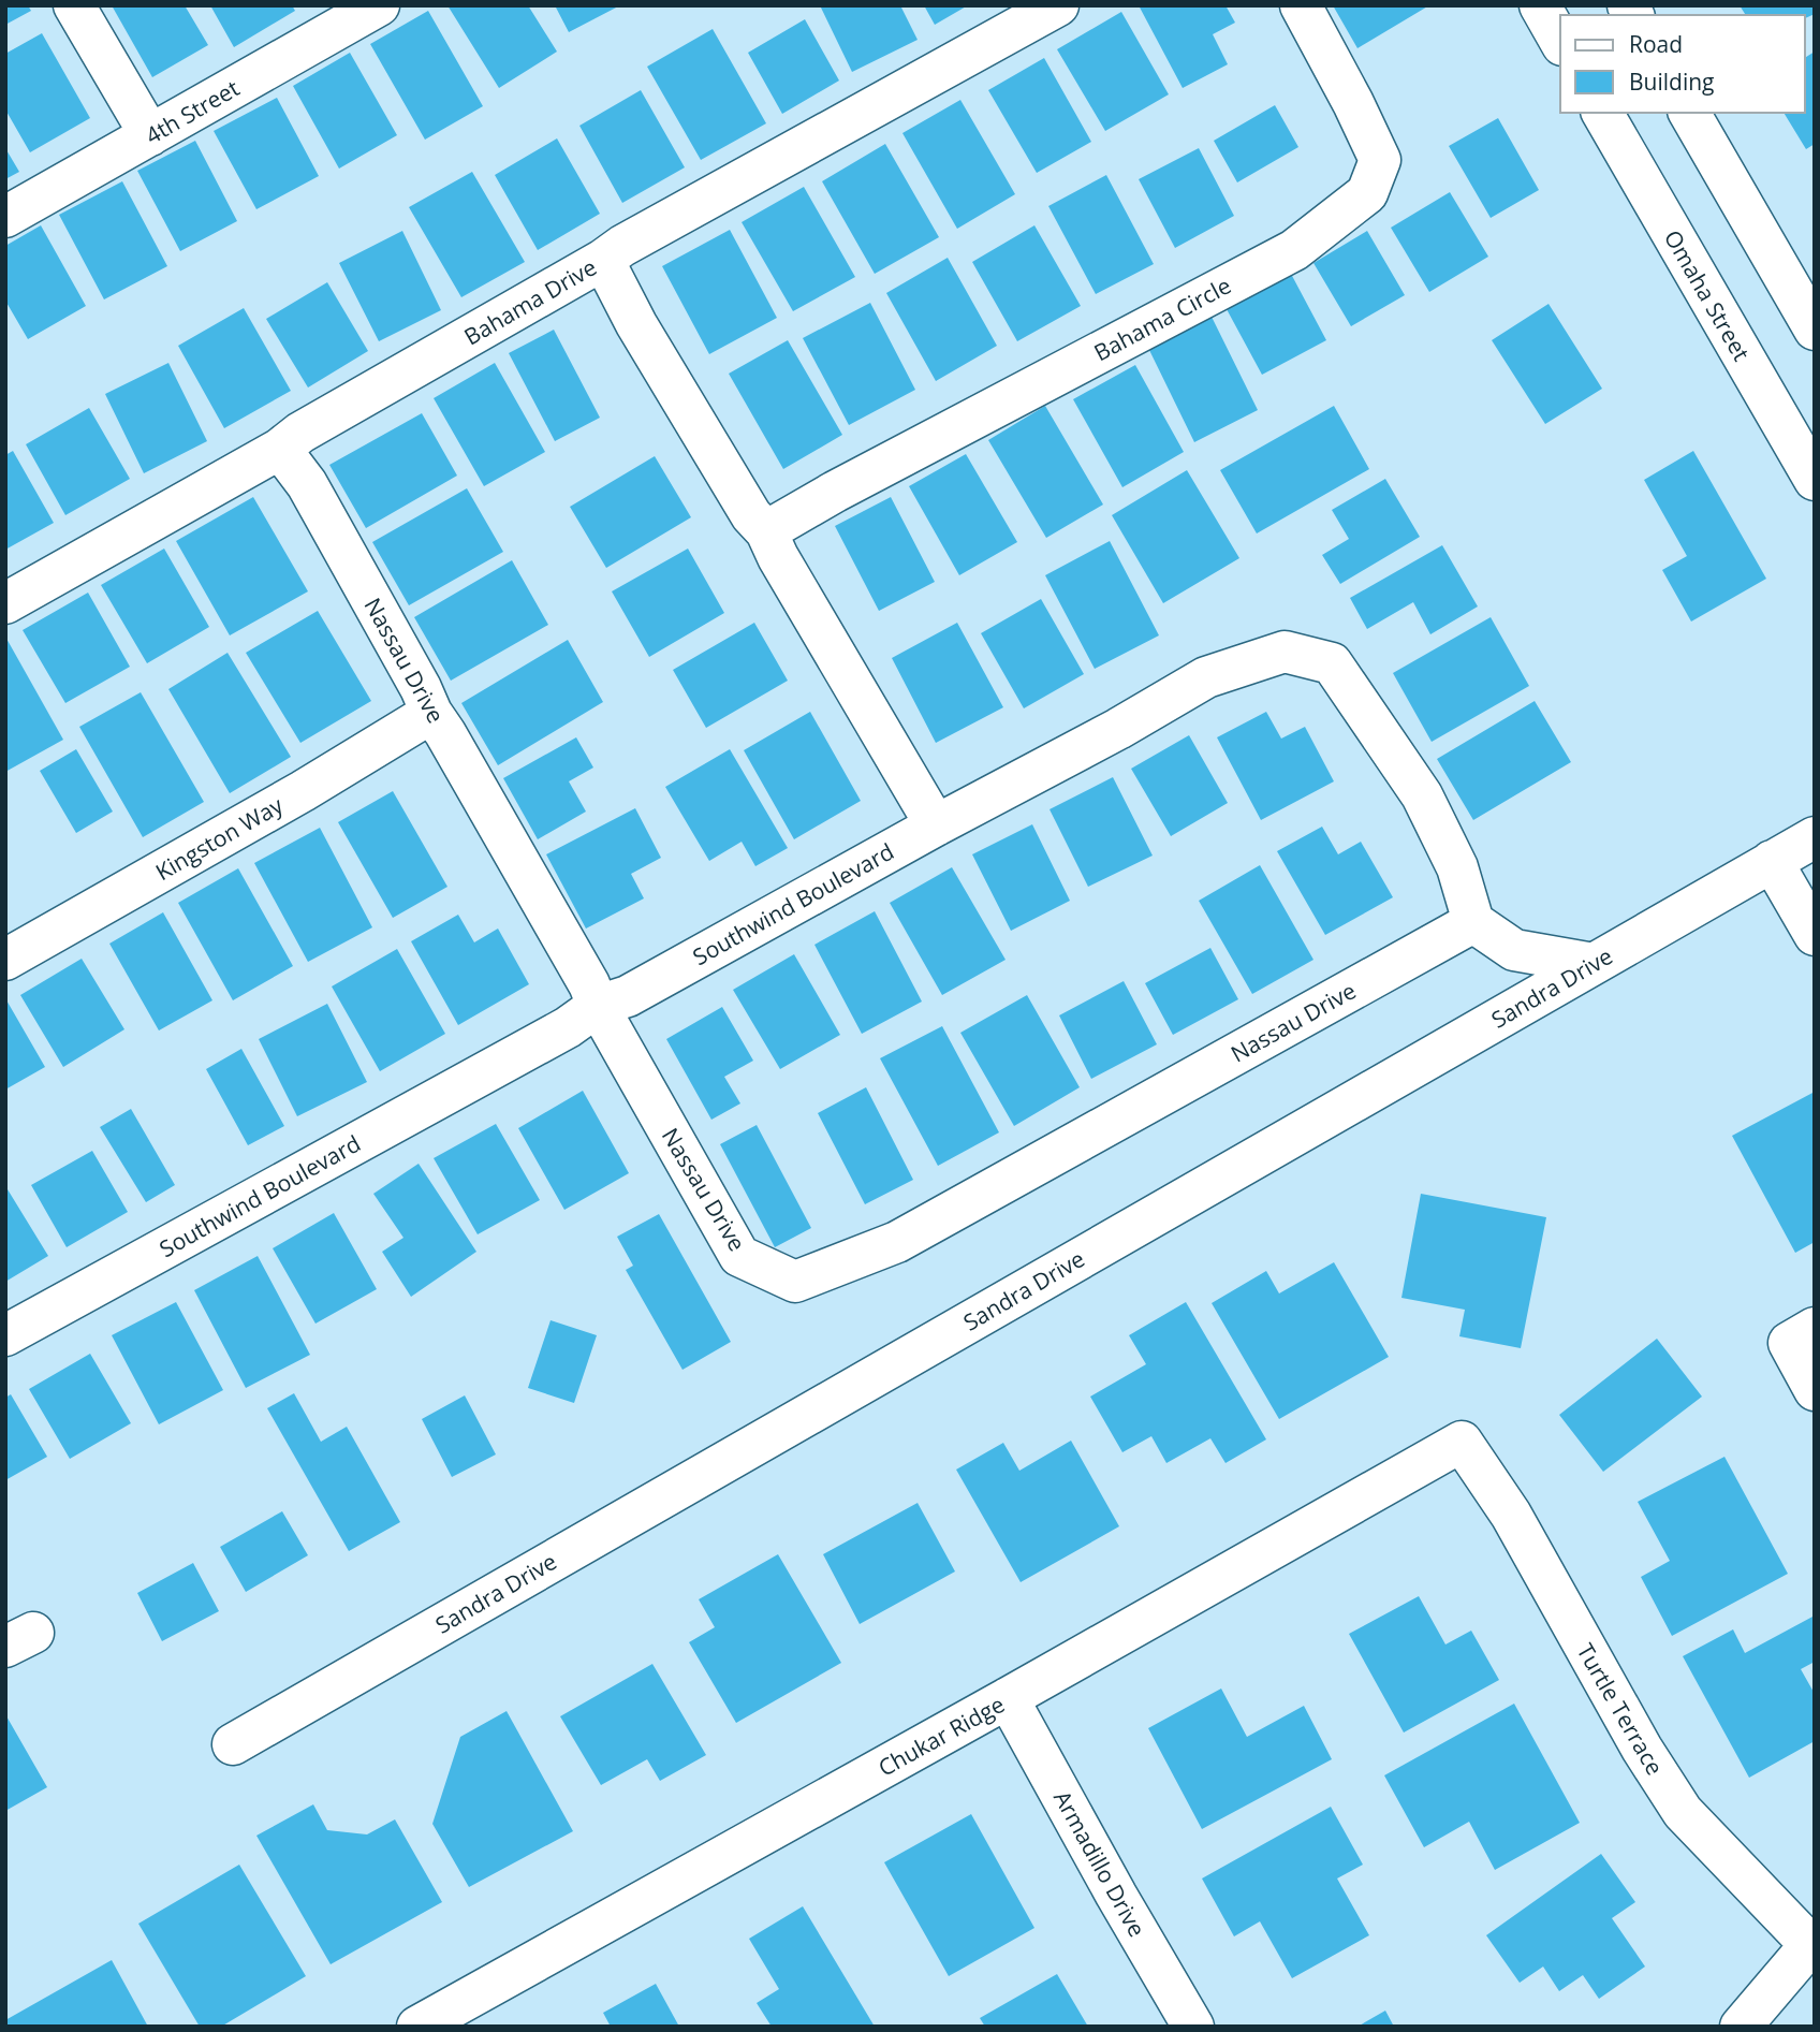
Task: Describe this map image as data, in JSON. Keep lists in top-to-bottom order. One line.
{"streets":{"street":["4th Street","Omaha Street","Bahama Drive","Bahama Circle","Nassau Drive","Kingston Way","Southwind Boulevard","Sandra Drive","Turtle Terrace","Chukar Ridge","Armadillo Drive"]},"crossings":[["Bahama Drive","Nassau Drive"],["Nassau Drive","Kingston Way"],["Nassau Drive","Southwind Boulevard"],["Turtle Terrace","Chukar Ridge"],["Chukar Ridge","Armadillo Drive"]],"legend":["Road","Building"]}
